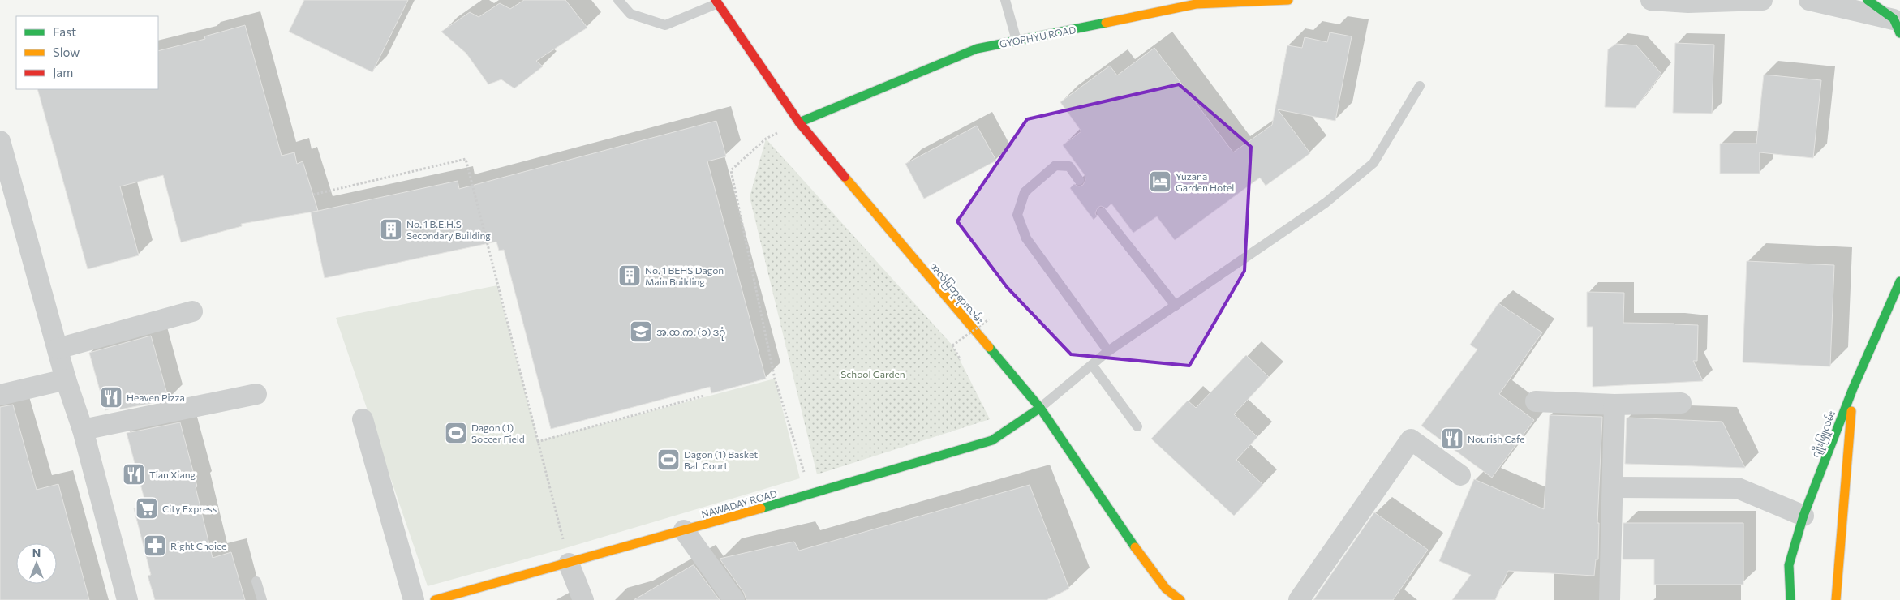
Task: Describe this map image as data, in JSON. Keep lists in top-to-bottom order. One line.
{"streets":{"main road":["GYOPHYU ROAD","အလံပြဘုရားလမ်း","ဂျိုးဖြူလမ်း","NAWADAY ROAD"]},"crossings":[["GYOPHYU ROAD","အလံပြဘုရားလမ်း"],["အလံပြဘုရားလမ်း","NAWADAY ROAD"]],"parks":["School Garden"],"places":{"hotel":["Yuzana Garden Hotel"],"building":["No. 1 B.E.H.S Secondary Building","No. 1 BEHS Dagon Main Building"],"school or university":["အ.ထ.က. (၁) ဒဂုံ"],"restaurant":["Heaven Pizza","Nourish Cafe","Tian Xiang"],"sports":["Dagon (1) Soccer Field","Dagon (1) Basket Ball Court"],"supermarket":["City Express"],"pharmacy":["Right Choice"]},"legend":["Fast","Slow","Jam"],"north":"top"}
